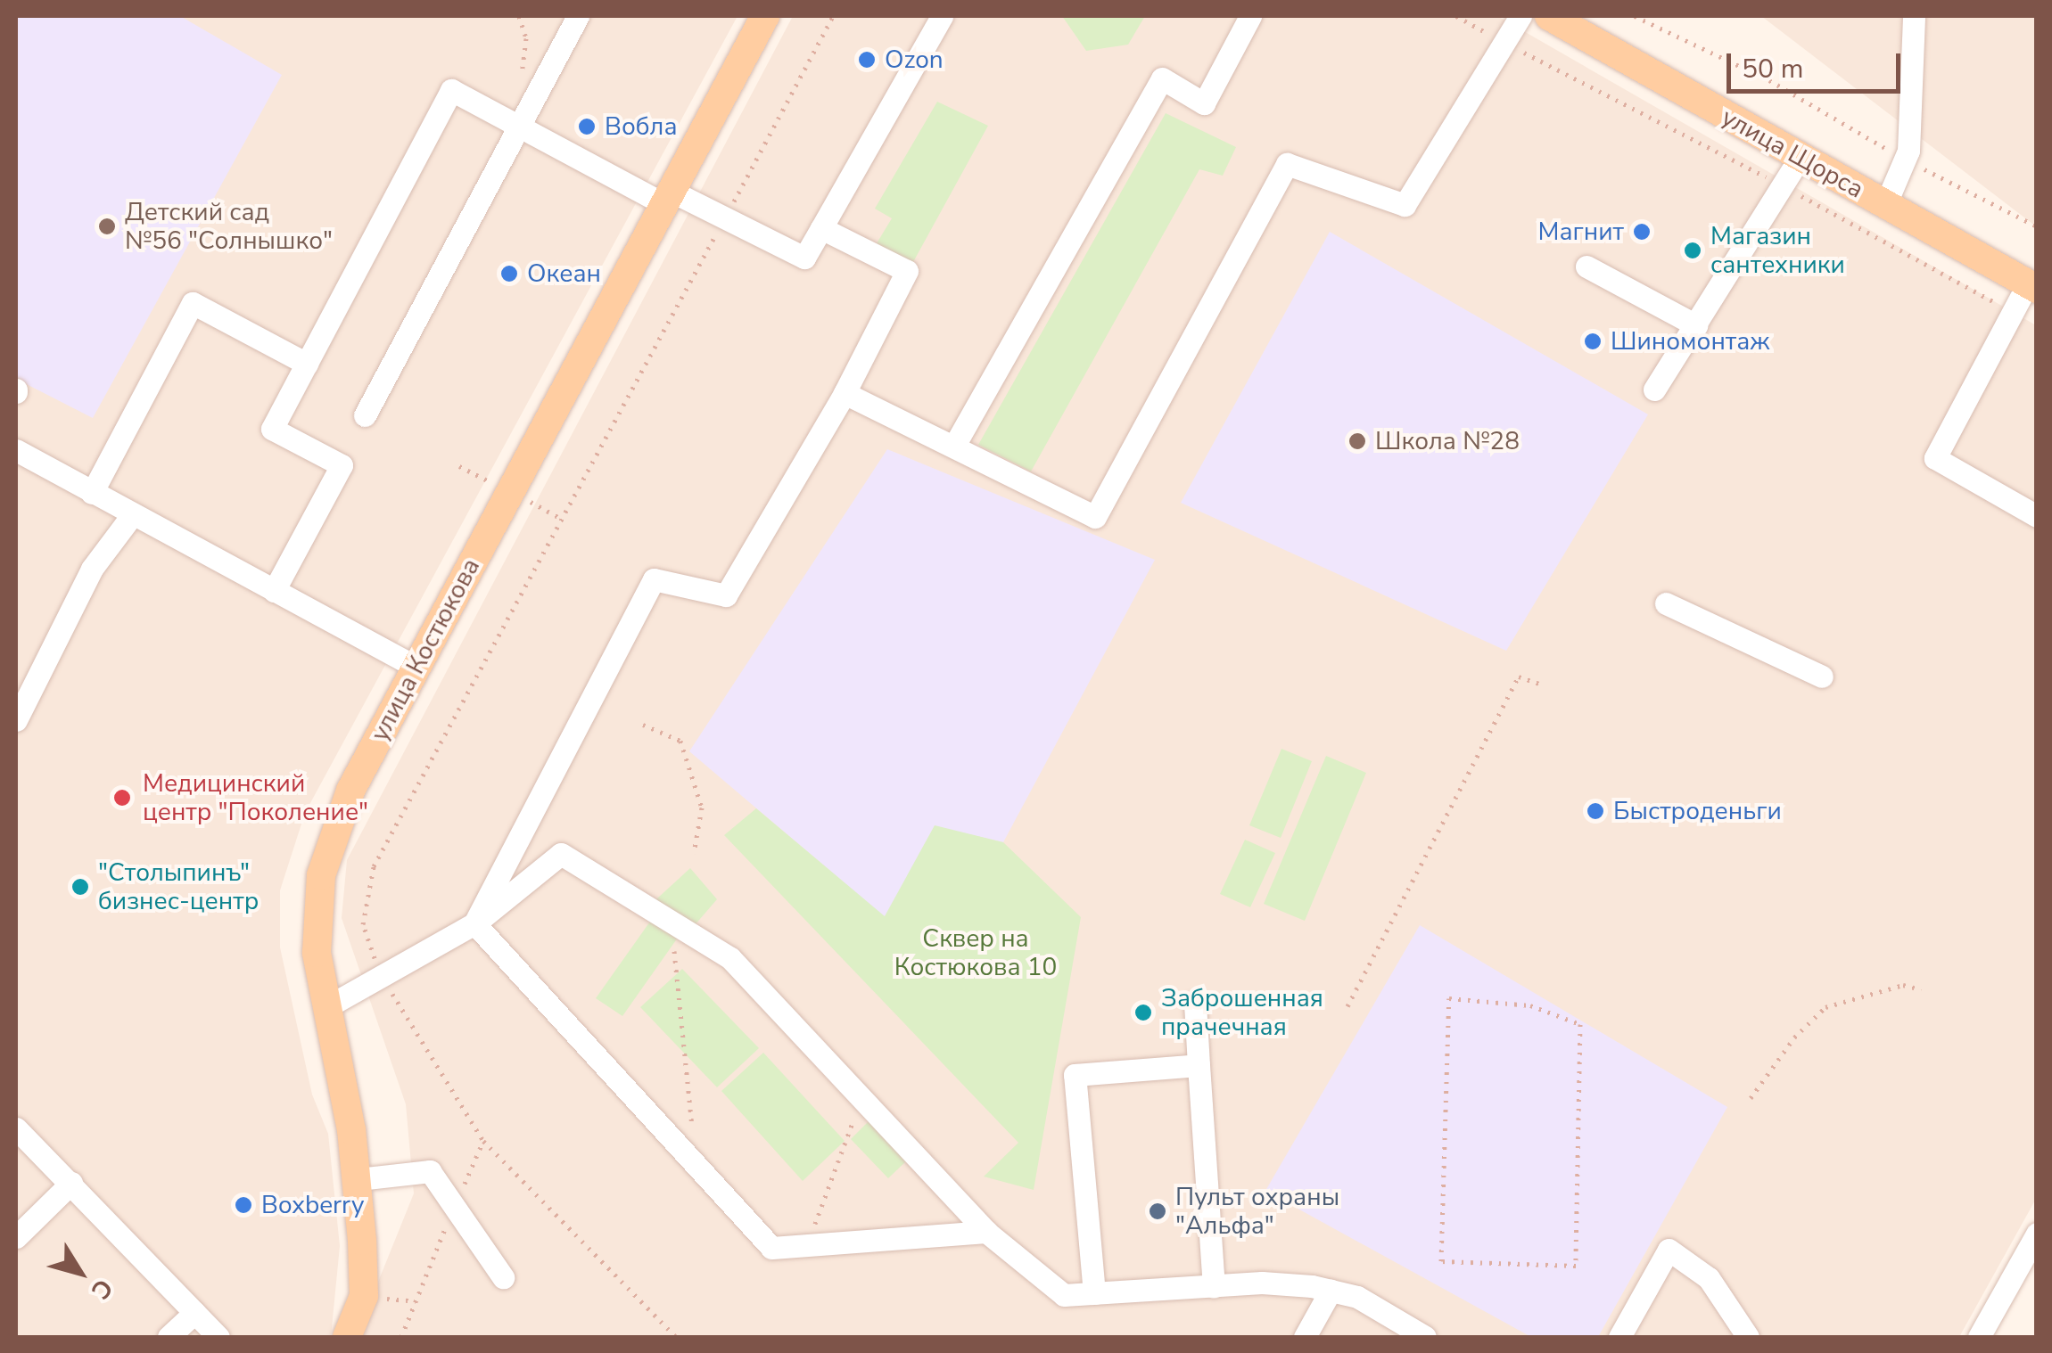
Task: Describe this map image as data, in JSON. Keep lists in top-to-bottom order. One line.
{"streets":{"main road":["улица Щорса","улица Костюкова"]},"parks":["Сквер на Костюкова 10"],"places":["Ozon","Вобла","Детский сад №56 \"Солнышко\"","Магнит","Магазин сантехники","Океан","Шиномонтаж","Школа №28","Медицинский центр \"Поколение\"","Быстроденьги","\"Столыпинъ\" бизнес-центр","Заброшенная прачечная","Boxberry","Пульт охраны \"Альфа\""],"scale_bar":"50 m","north":"bottom right"}
